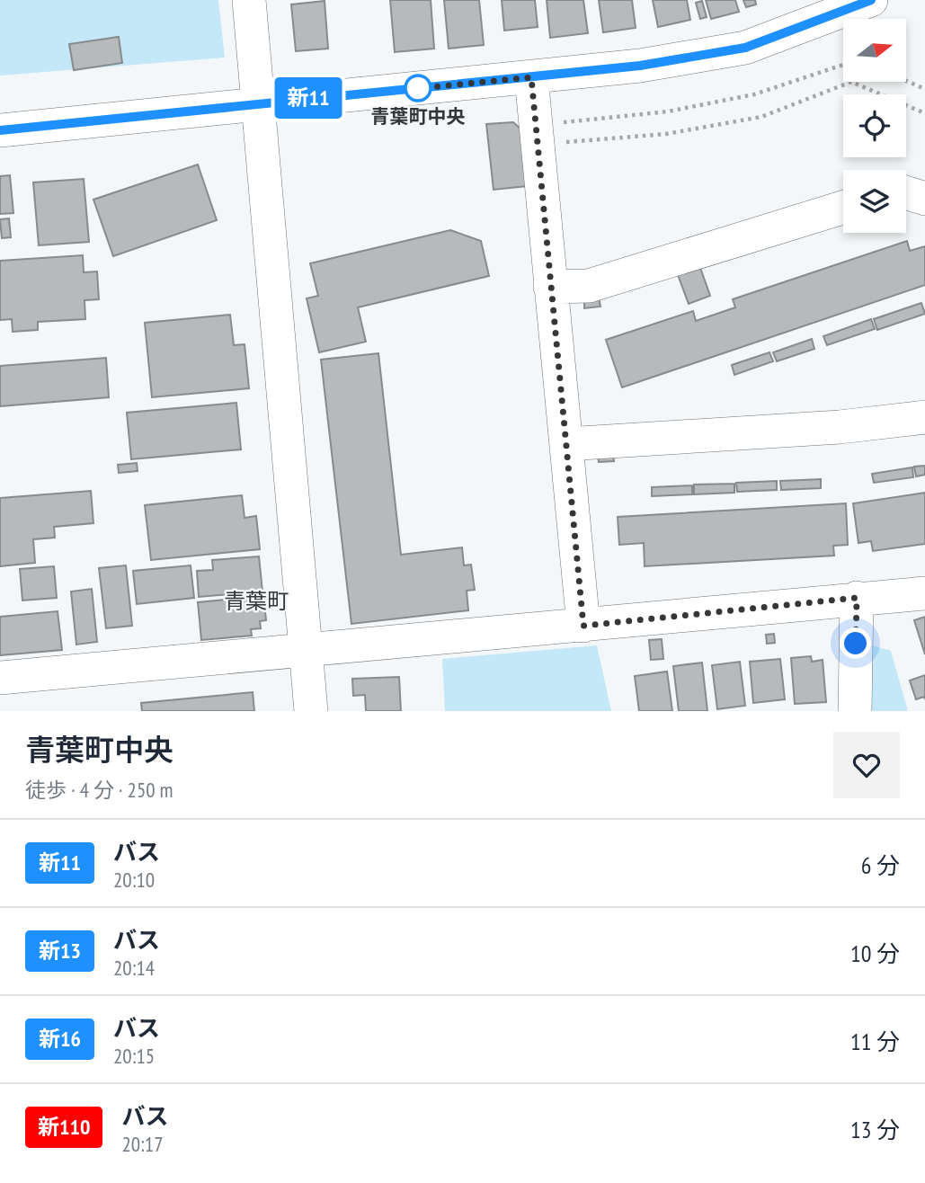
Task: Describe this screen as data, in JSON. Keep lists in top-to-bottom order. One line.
{"districts":["青葉町"],"places":["青葉町中央"],"lines":["bus line 新11"],"north":"right","page":{"on_map":"新11","heading":["青葉町中央","徒歩 · 4 分 · 250 m"],"list":[{"mark":"新11","name":"バス","note":"20:10","value":"6 分"},{"mark":"新13","name":"バス","note":"20:14","value":"10 分"},{"mark":"新16","name":"バス","note":"20:15","value":"11 分"},{"mark":"新110","name":"バス","note":"20:17","value":"13 分"}]}}
